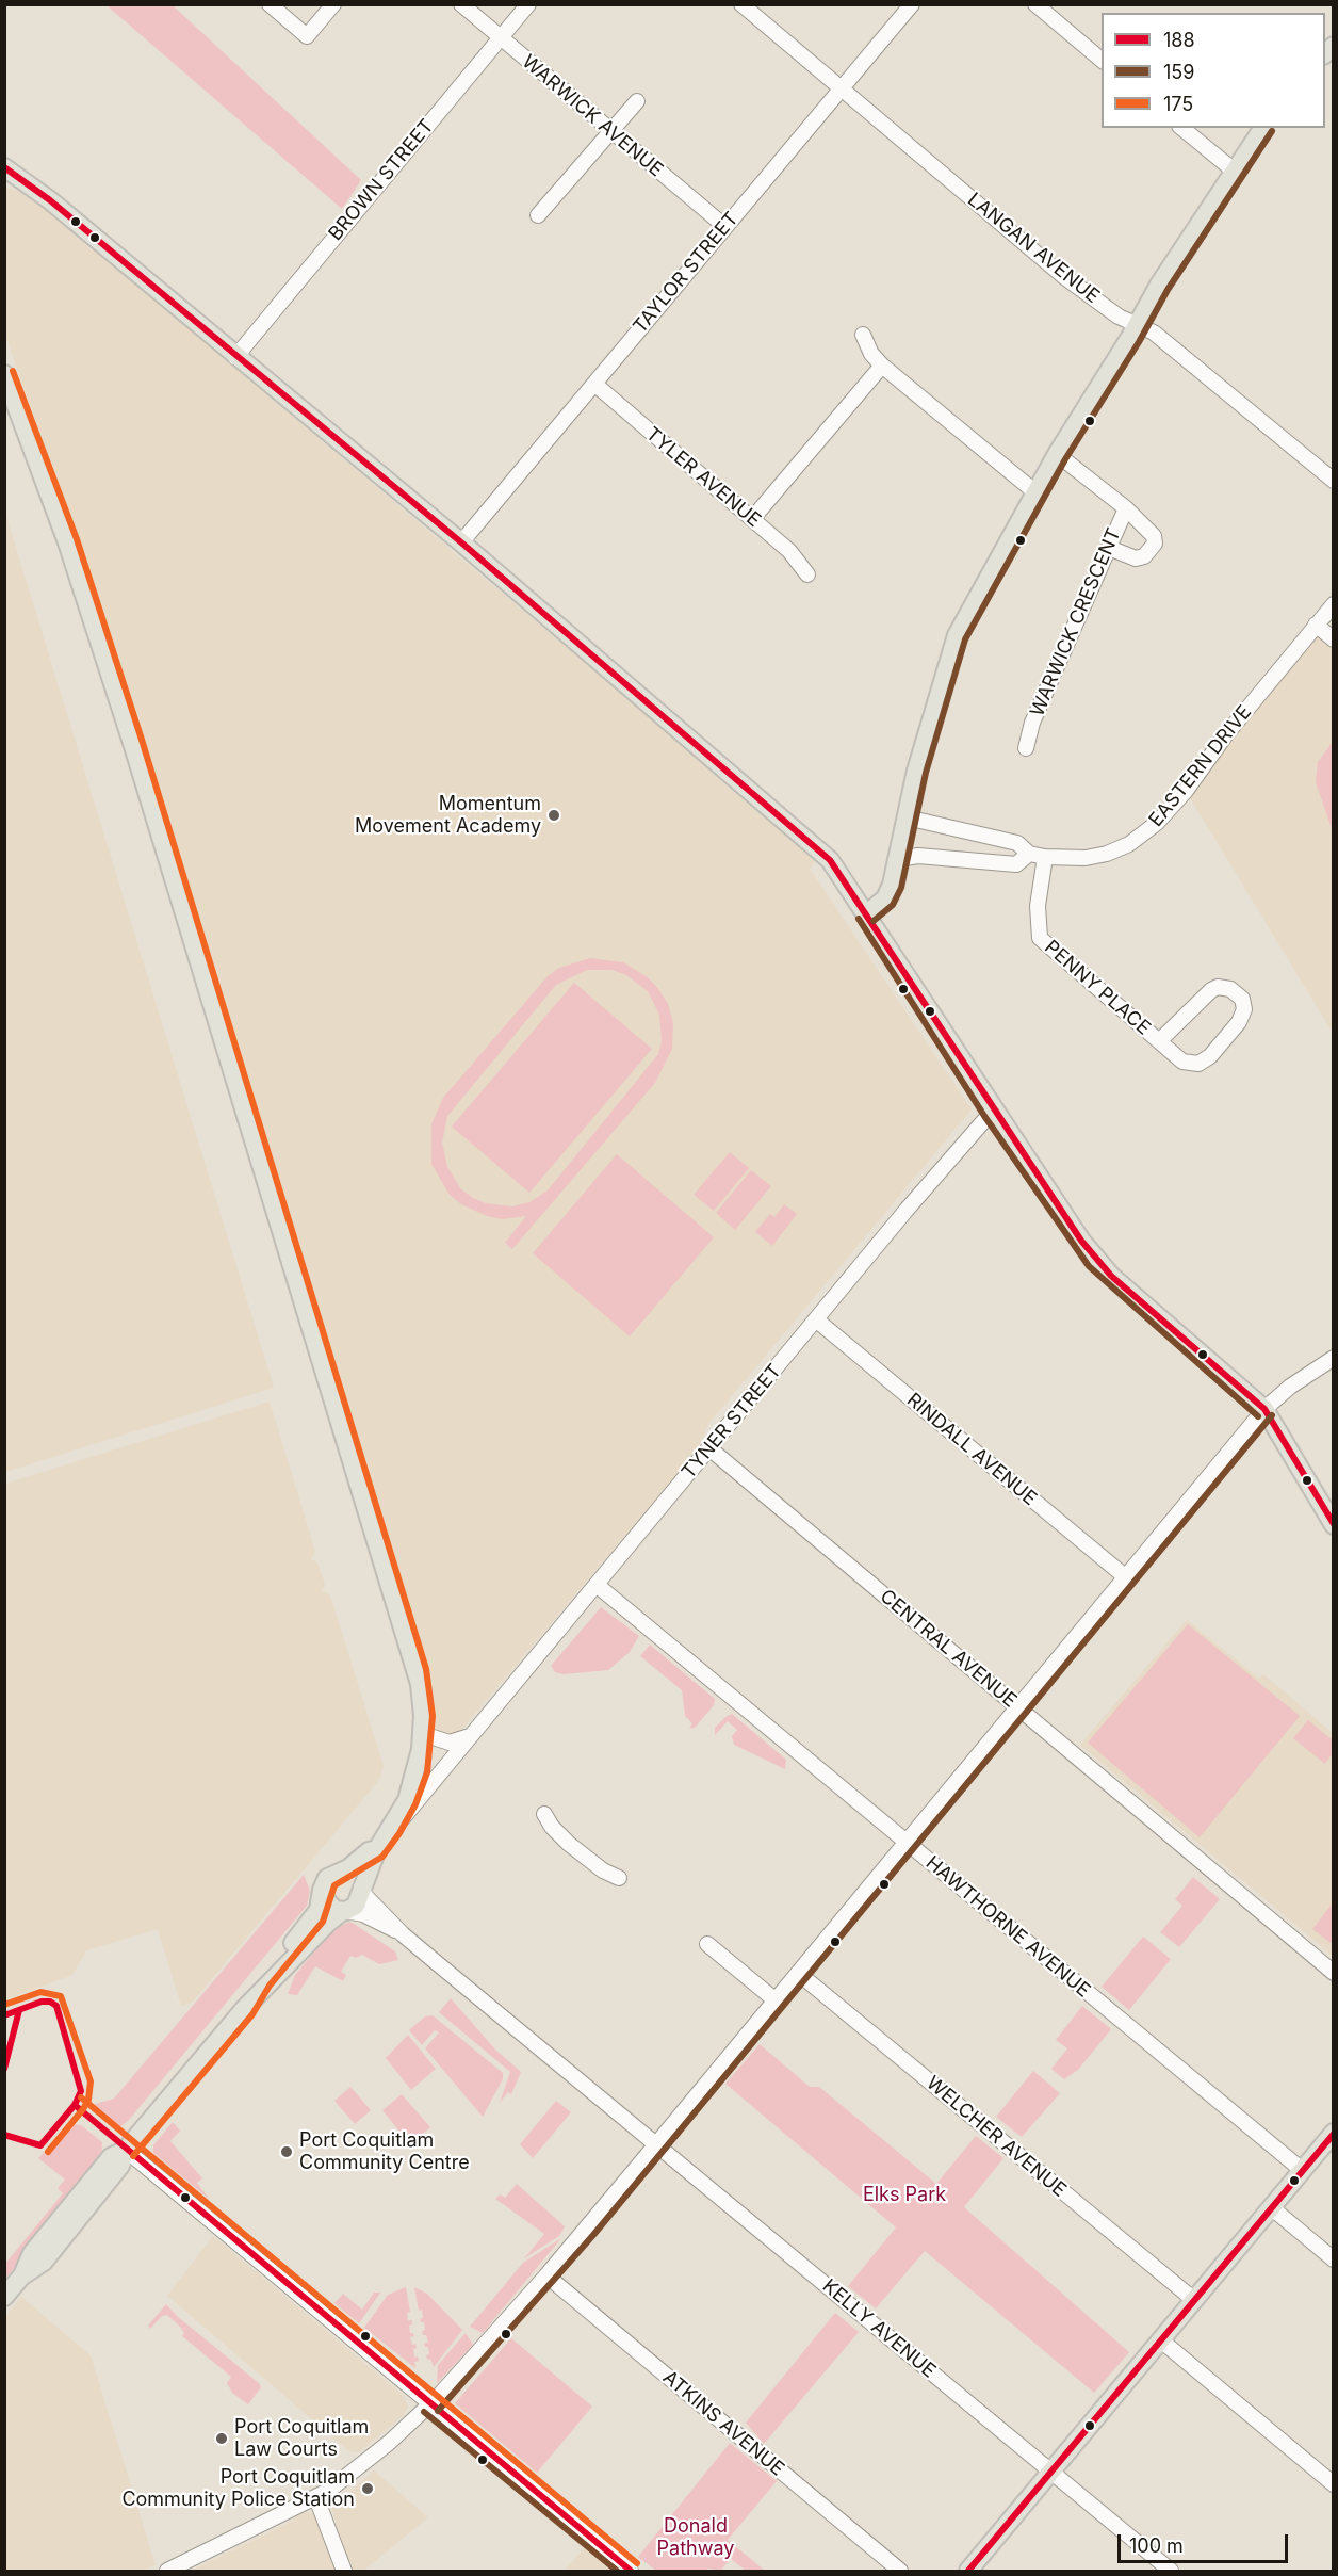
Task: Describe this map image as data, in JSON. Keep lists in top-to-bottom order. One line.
{"streets":{"street":["WARWICK AVENUE","BROWN STREET","LANGAN AVENUE","TAYLOR STREET","TYLER AVENUE","WARWICK CRESCENT","EASTERN DRIVE","PENNY PLACE","TYNER STREET","RINDALL AVENUE","CENTRAL AVENUE","HAWTHORNE AVENUE","WELCHER AVENUE","KELLY AVENUE","ATKINS AVENUE"]},"crossings":[["WARWICK AVENUE","BROWN STREET"],["WARWICK AVENUE","TAYLOR STREET"],["LANGAN AVENUE","TAYLOR STREET"],["TAYLOR STREET","TYLER AVENUE"],["EASTERN DRIVE","PENNY PLACE"],["TYNER STREET","RINDALL AVENUE"],["TYNER STREET","CENTRAL AVENUE"],["TYNER STREET","HAWTHORNE AVENUE"]],"parks":["Elks Park","Donald Pathway"],"places":["Momentum Movement Academy","Port Coquitlam Community Centre","Port Coquitlam Law Courts","Port Coquitlam Community Police Station"],"lines":["transit line 159","transit line 188","transit line 175"],"legend":["188","159","175"],"scale_bar":"100 m"}
